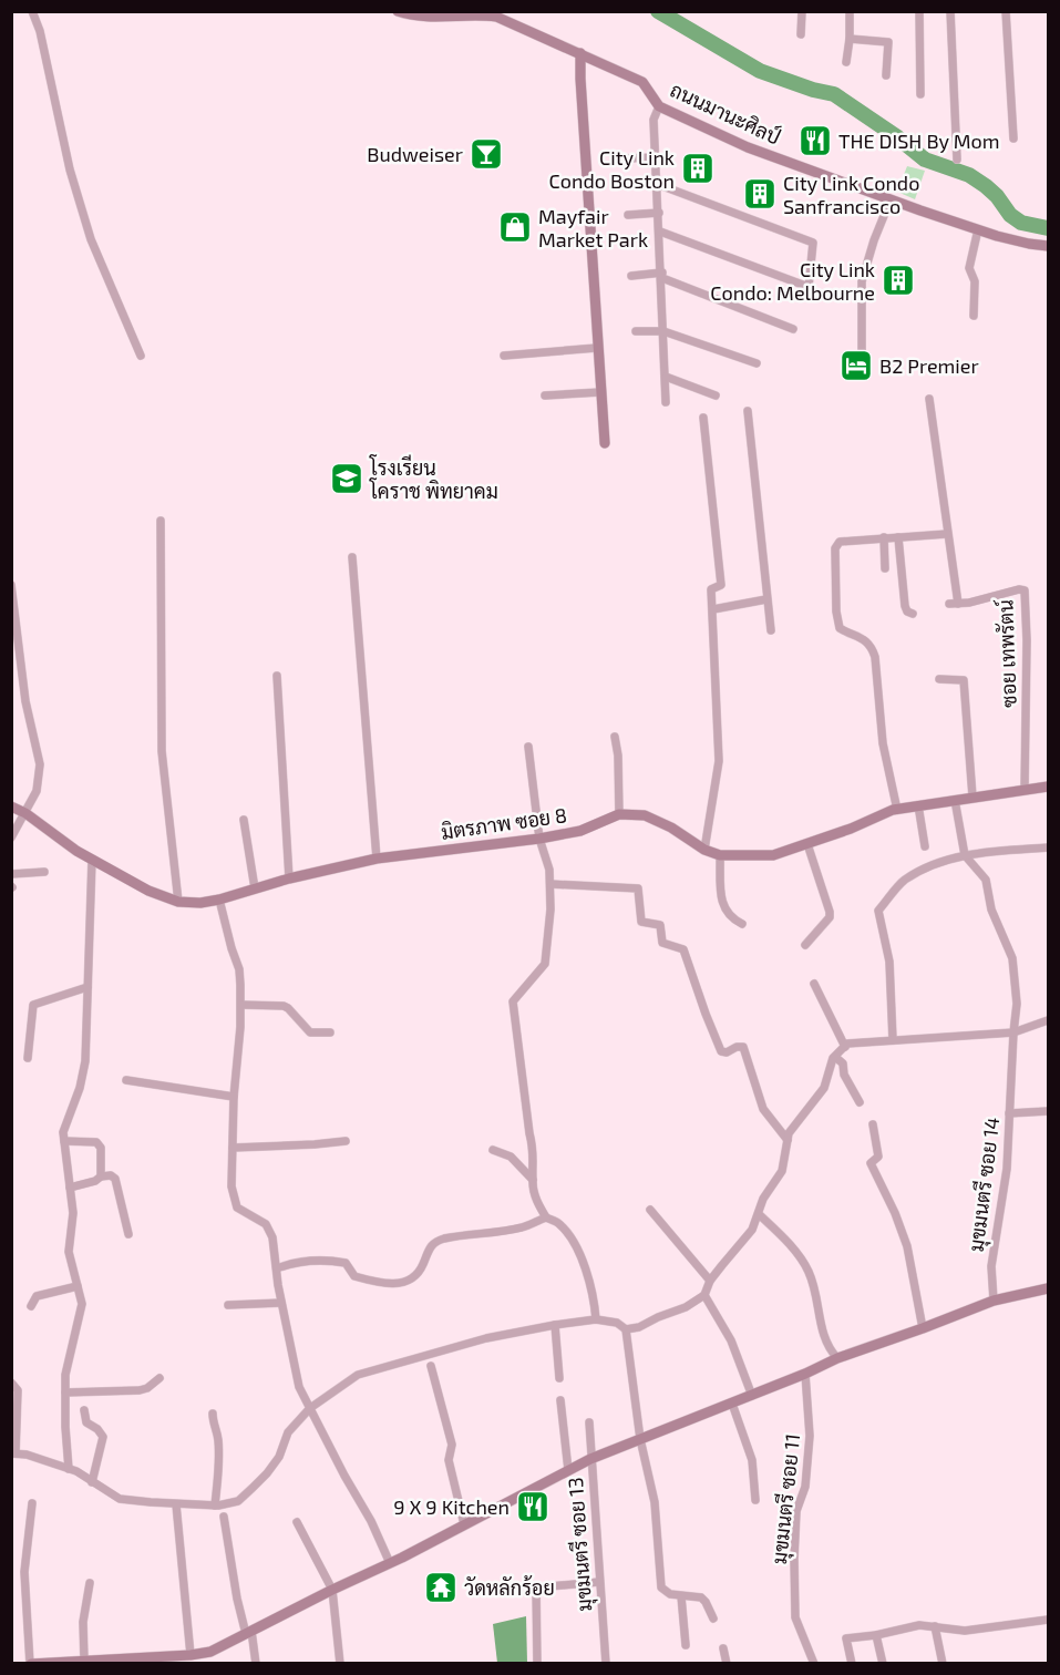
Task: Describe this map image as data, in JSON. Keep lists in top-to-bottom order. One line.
{"streets":{"street":["ถนนมานะศิลป์","ซอย เทพรัตน์","มิตรภาพ ซอย 8","มุขมนตรี ซอย 14","มุขมนตรี ซอย 11","มุขมนตรี ซอย 13"]},"places":{"restaurant":["THE DISH By Mom","9 X 9 Kitchen"],"bar":["Budweiser"],"building":["City Link Condo Boston","City Link Condo Sanfrancisco","City Link Condo: Melbourne"],"shop":["Mayfair Market Park"],"hotel":["B2 Premier"],"school or university":["โรงเรียน โคราช พิทยาคม"],"temple":["วัดหลักร้อย"]}}
